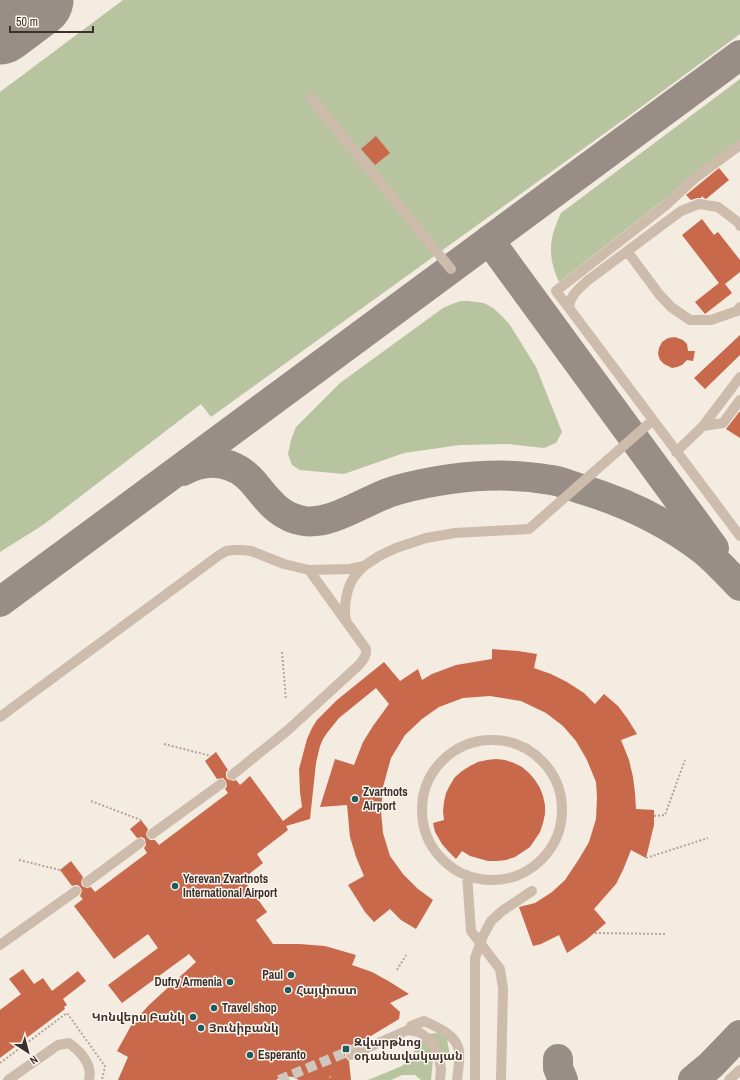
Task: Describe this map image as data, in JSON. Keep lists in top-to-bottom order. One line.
{"places":{"other":["Zvartnots Airport","Yerevan Zvartnots International Airport","Paul","Dufry Armenia","Հայփոստ","Travel shop","Կոնվերս Բանկ","Յունիբանկ","Esperanto"],"transit":["Զվարթնոց օդանավակայան"]},"scale_bar":"50 m","north":"bottom right"}
